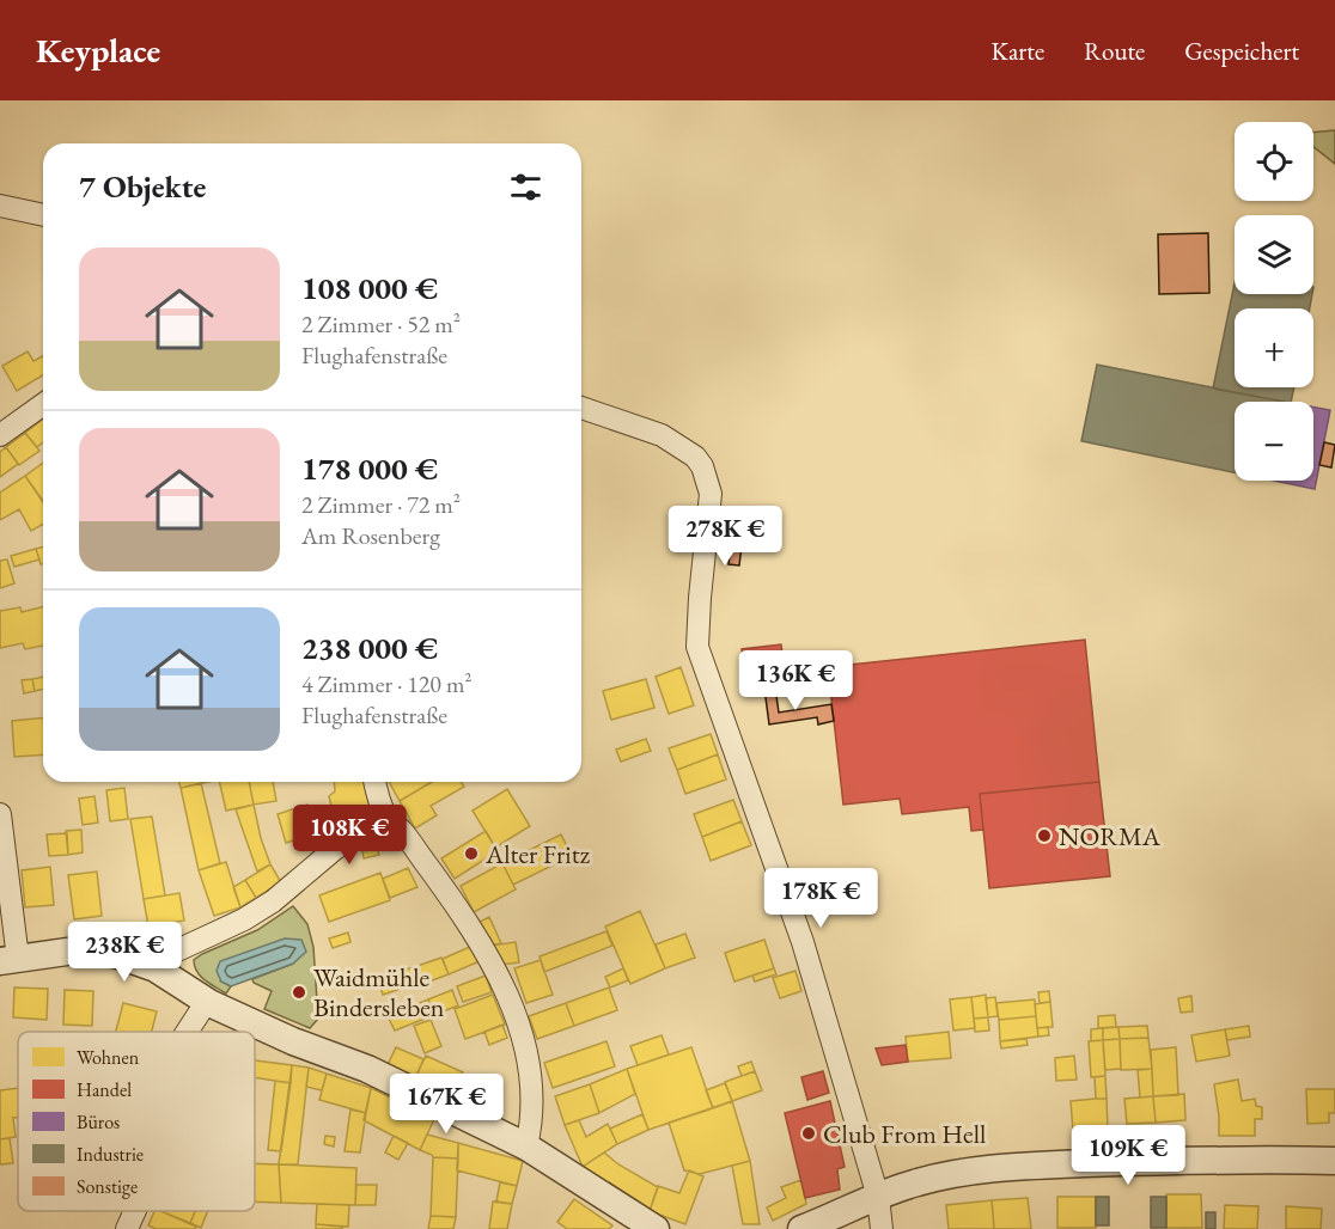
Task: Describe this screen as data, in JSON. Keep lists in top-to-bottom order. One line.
{"places":["NORMA","Alter Fritz","Waidmühle Bindersleben","Club From Hell"],"legend":["Wohnen","Handel","Büros","Industrie","Sonstige"],"page":{"header":"Keyplace","nav":["Karte","Route","Gespeichert"],"map_buttons":["+","−"],"heading":"7 Objekte","list":[{"name":"108 000 €","note":"2 Zimmer · 52 m² · Flughafenstraße"},{"name":"178 000 €","note":"2 Zimmer · 72 m² · Am Rosenberg"},{"name":"238 000 €","note":"4 Zimmer · 120 m² · Flughafenstraße"}],"price":["278K €","136K €","108K €","178K €","238K €","167K €","109K €"]}}
